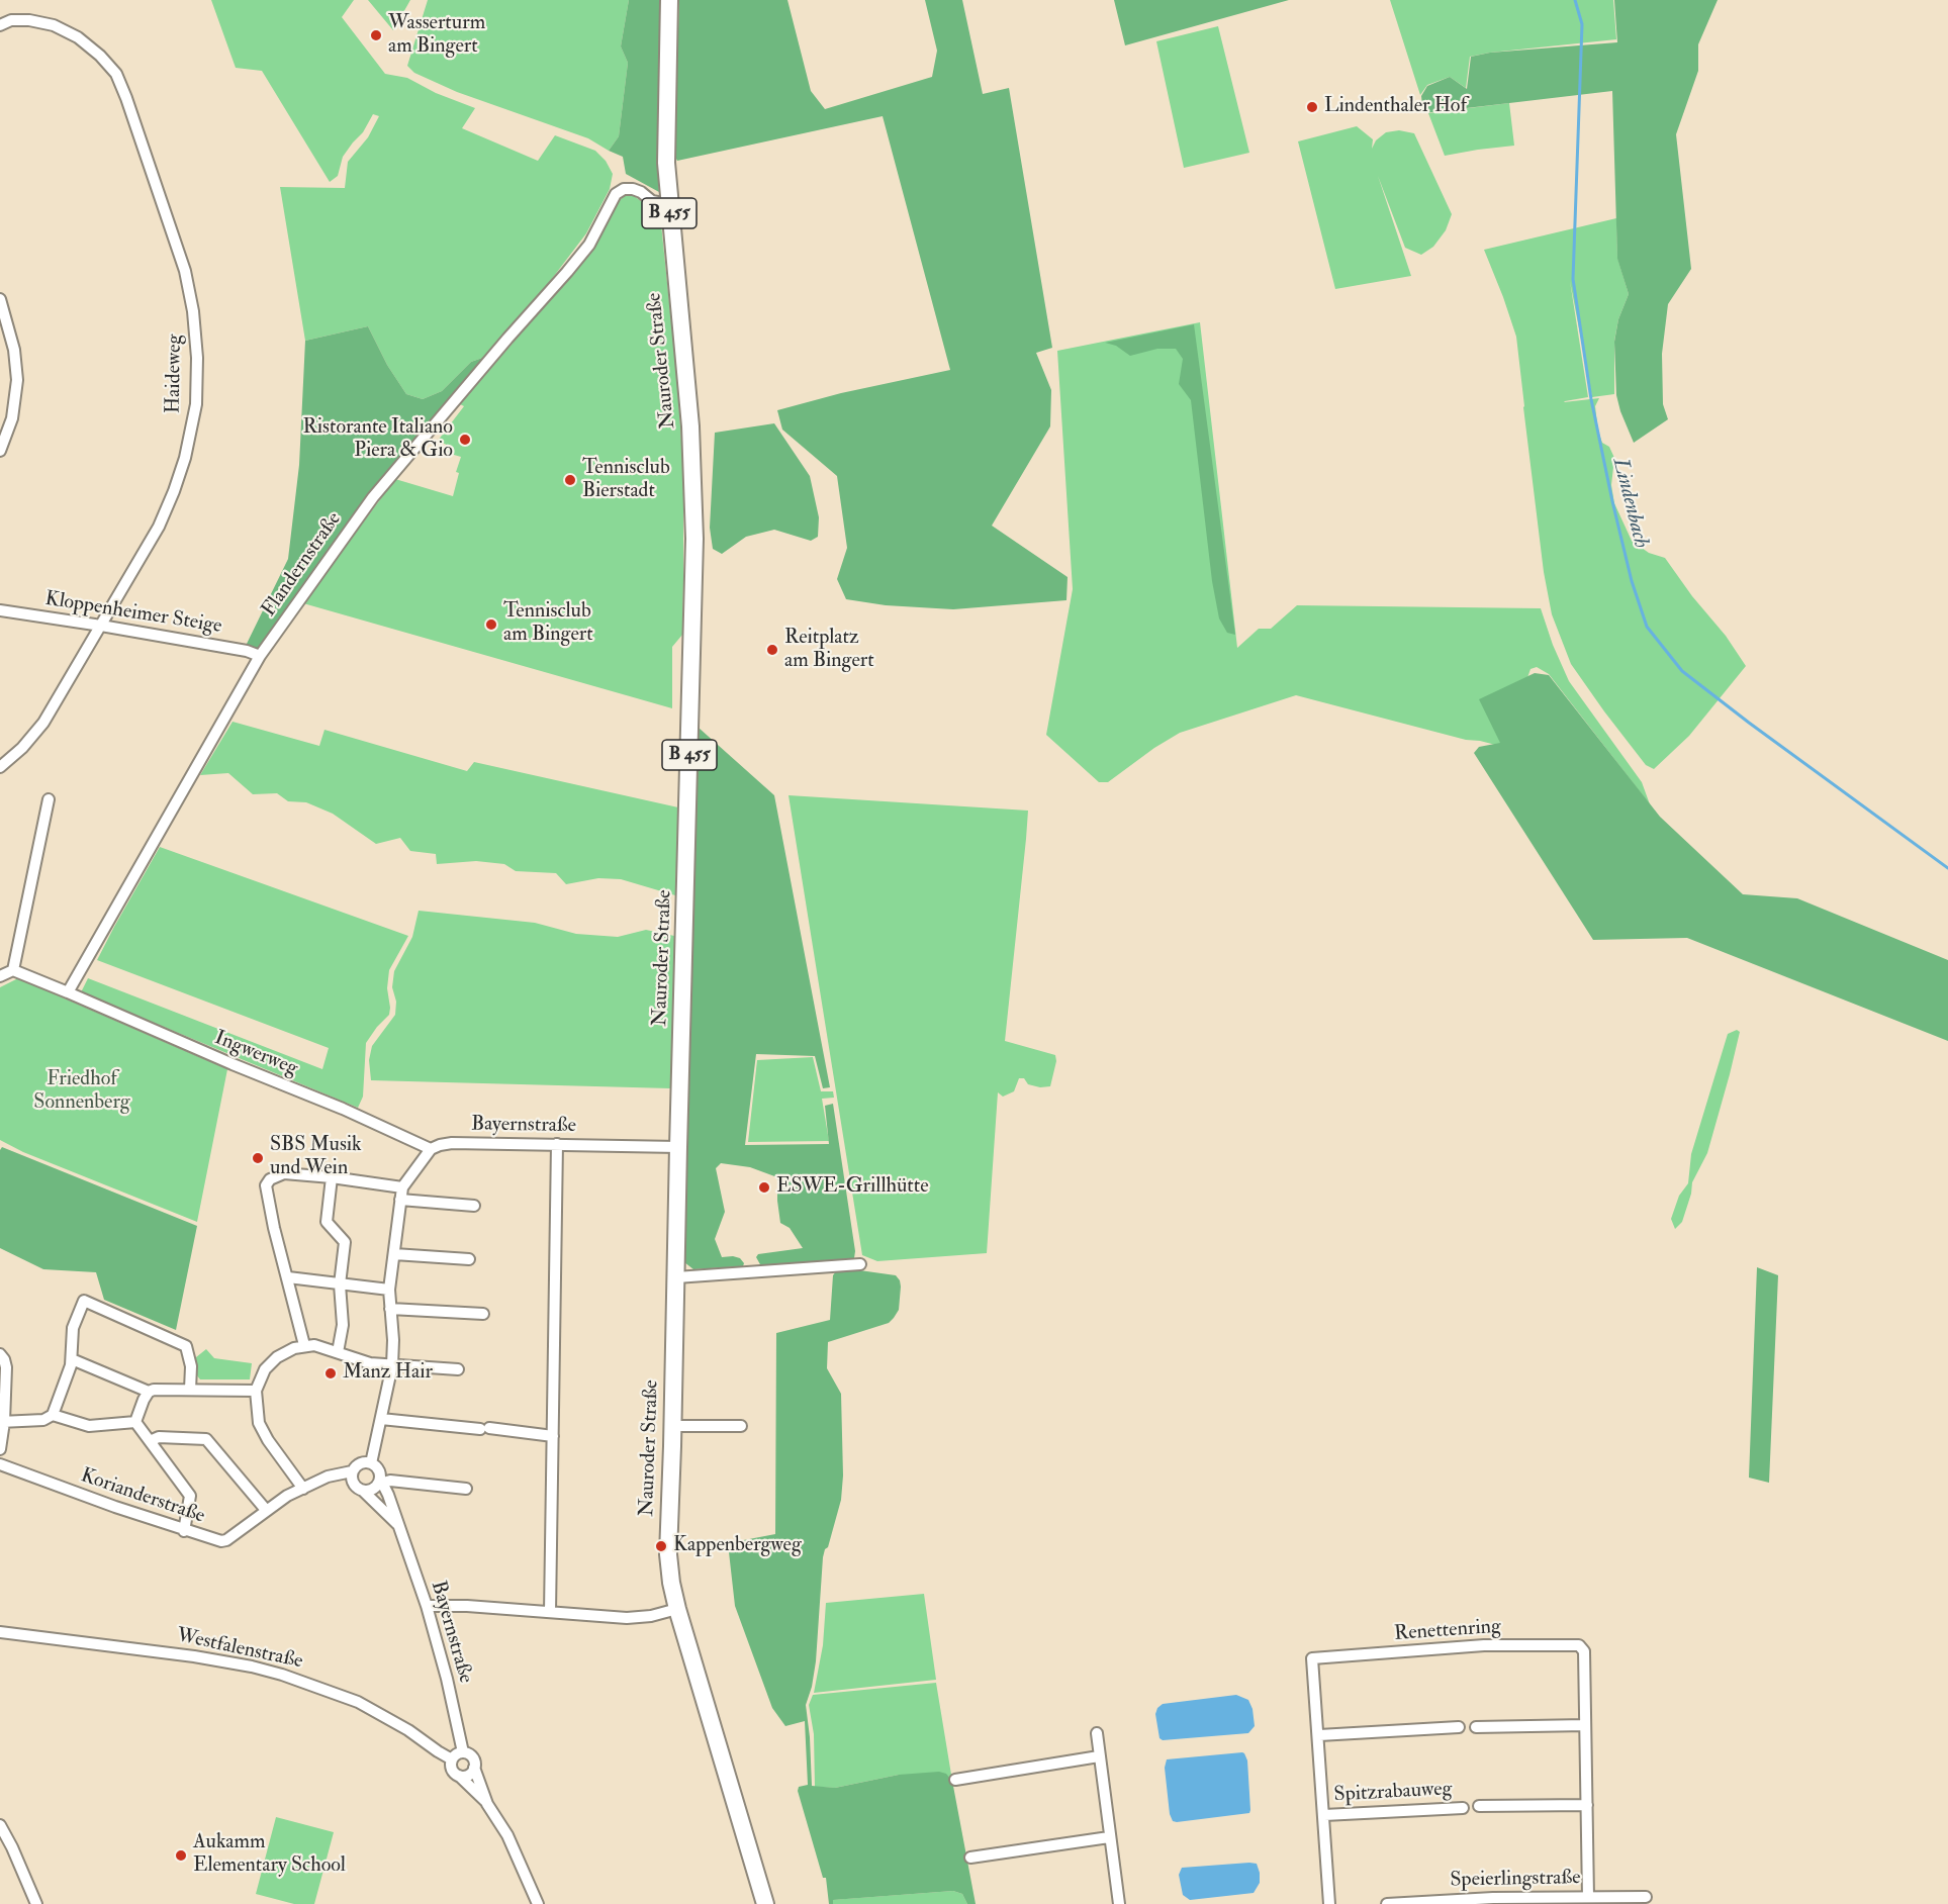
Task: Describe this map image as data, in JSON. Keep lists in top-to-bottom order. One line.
{"streets":{"main road":["B 455","Nauroder Straße"],"street":["Haideweg","Flandernstraße","Kloppenheimer Steige","Ingwerweg","Bayernstraße","Korianderstraße","Renettenring","Westfalenstraße","Spitzrabauweg","Speierlingstraße"]},"crossings":[["Nauroder Straße","Flandernstraße"],["Nauroder Straße","Bayernstraße"],["Haideweg","Kloppenheimer Steige"],["Flandernstraße","Kloppenheimer Steige"],["Flandernstraße","Ingwerweg"],["Ingwerweg","Bayernstraße"],["Bayernstraße","Korianderstraße"],["Bayernstraße","Westfalenstraße"],["Renettenring","Spitzrabauweg"],["Renettenring","Speierlingstraße"]],"water":["Lindenbach"],"parks":["Friedhof Sonnenberg"],"places":["Wasserturm am Bingert","Lindenthaler Hof","Ristorante Italiano Piera & Gio","Tennisclub Bierstadt","Tennisclub am Bingert","Reitplatz am Bingert","SBS Musik und Wein","ESWE-Grillhütte","Manz Hair","Kappenbergweg","Aukamm Elementary School"]}
